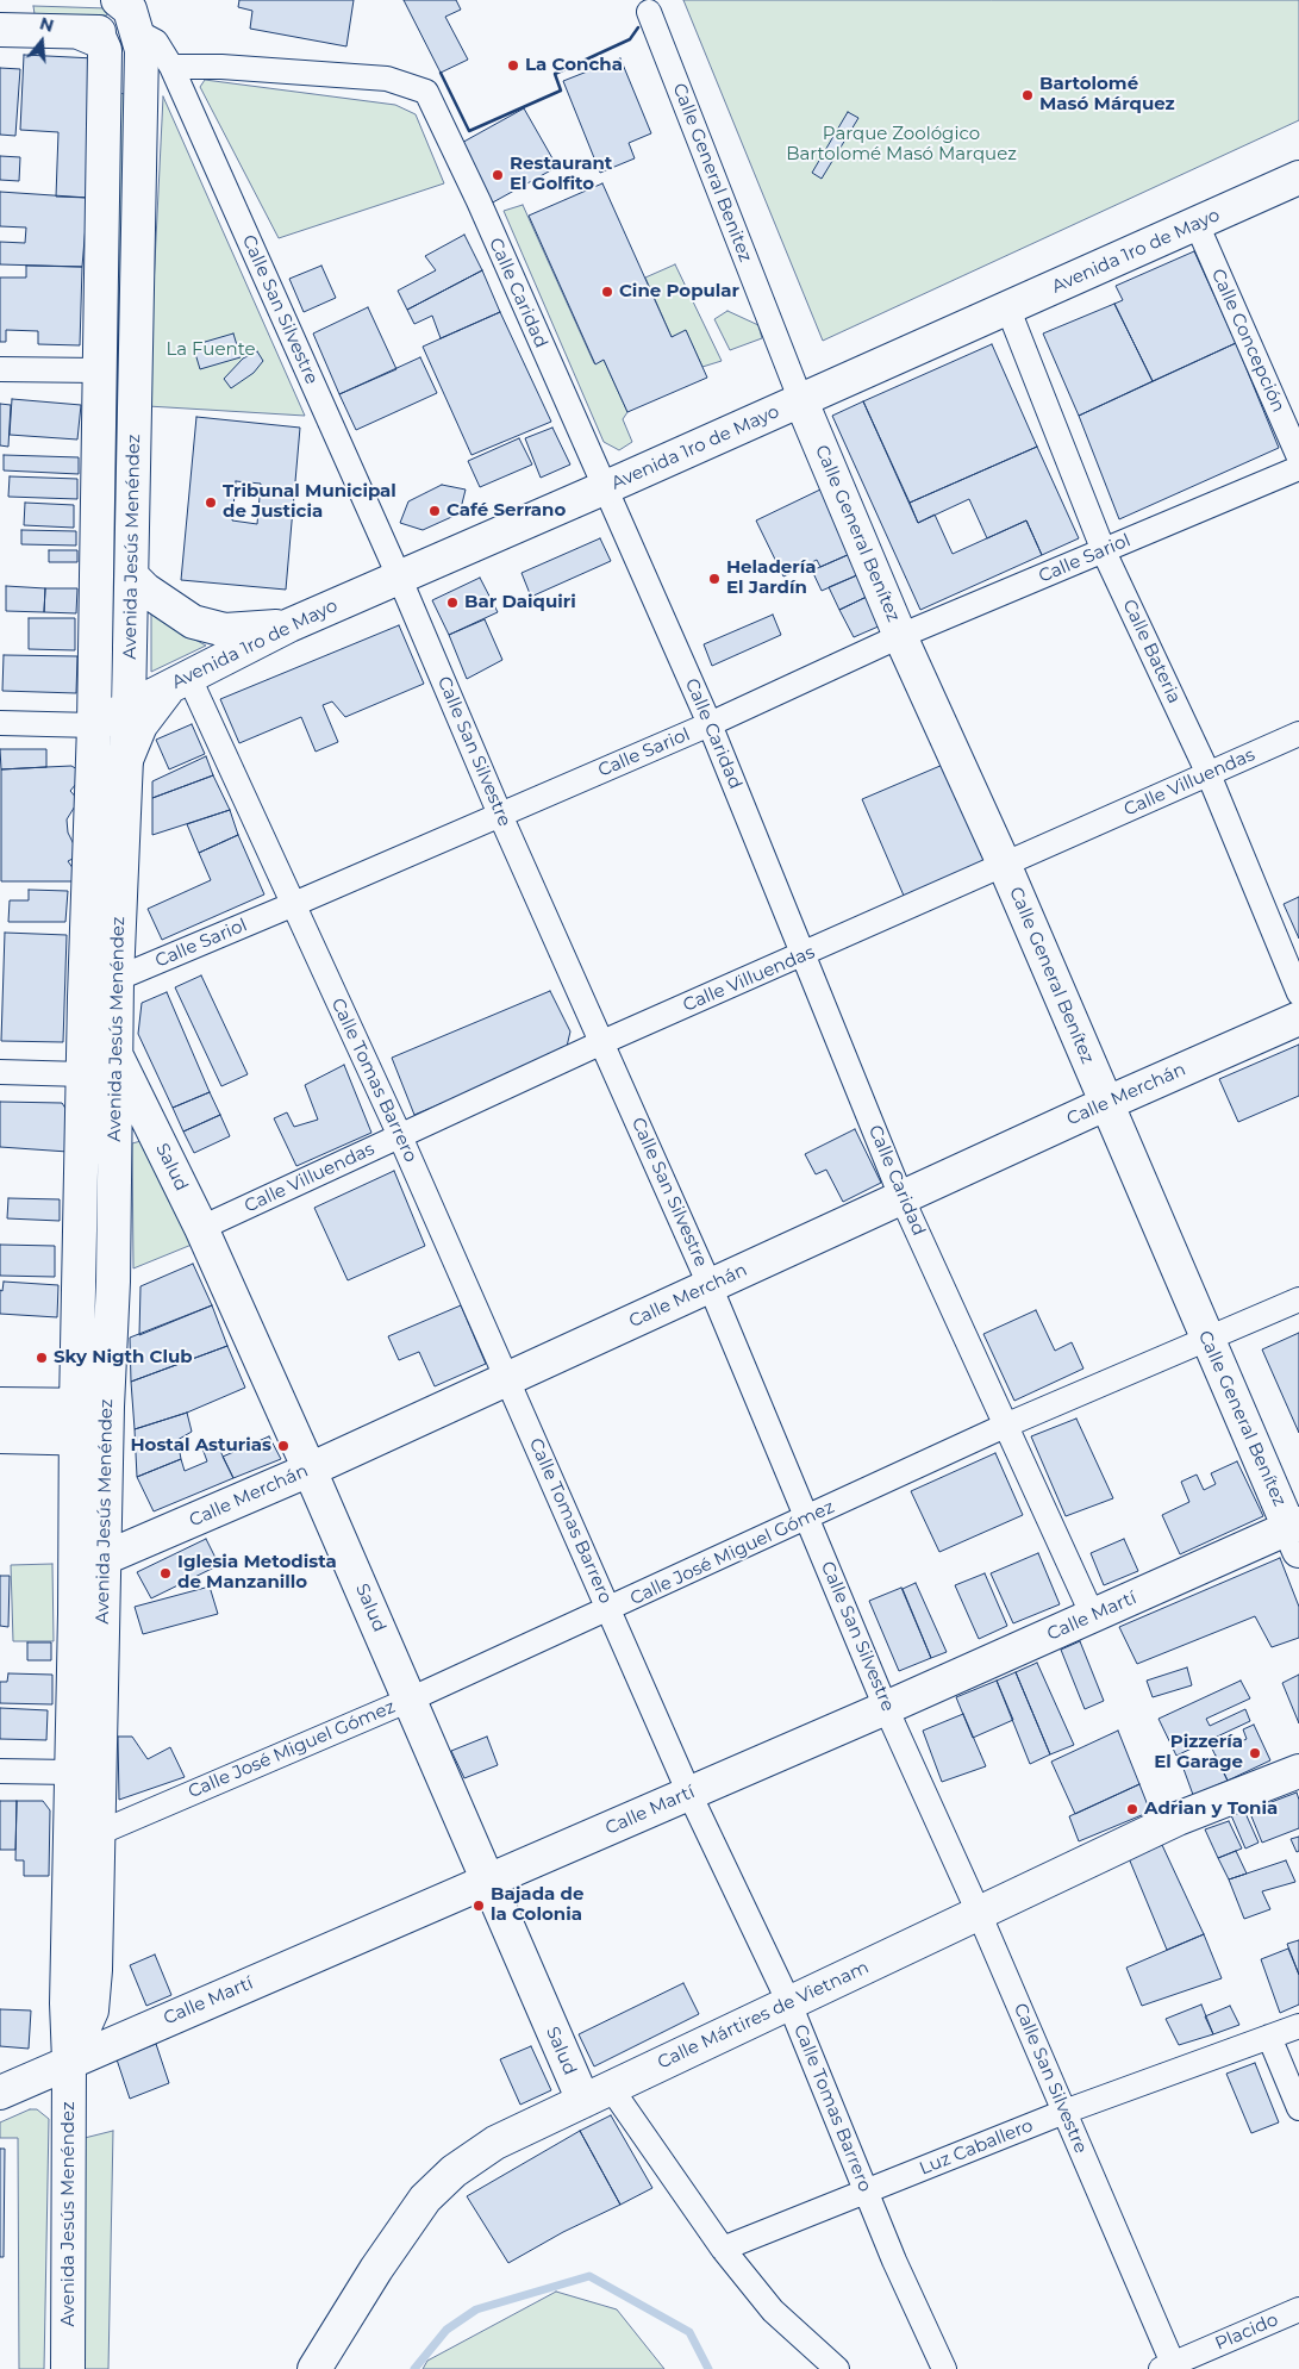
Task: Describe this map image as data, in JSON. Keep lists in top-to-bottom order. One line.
{"streets":{"main road":["Avenida 1ro de Mayo","Calle General Benítez","Avenida Jesús Menéndez","Calle Merchán","Salud","Calle Martí","Calle Mártires de Vietnam"],"street":["Calle General Benitez","Calle Caridad","Calle San Silvestre","Calle Concepción","Calle Sariol","Calle Bateria","Calle Villuendas","Calle Tomas Barrero","Calle José Miguel Gómez","Luz Caballero","Placido"]},"crossings":[["Calle General Benitez","Avenida 1ro de Mayo"],["Calle General Benitez","Calle General Benítez"],["Avenida 1ro de Mayo","Calle Caridad"],["Avenida 1ro de Mayo","Calle San Silvestre"],["Avenida 1ro de Mayo","Calle Concepción"],["Avenida 1ro de Mayo","Calle General Benítez"],["Avenida 1ro de Mayo","Avenida Jesús Menéndez"],["Avenida 1ro de Mayo","Calle Bateria"],["Avenida 1ro de Mayo","Calle Tomas Barrero"],["Calle Caridad","Calle San Silvestre"],["Calle Caridad","Calle Sariol"],["Calle Caridad","Calle Villuendas"],["Calle Caridad","Calle Merchán"],["Calle Caridad","Calle José Miguel Gómez"],["Calle Caridad","Calle Martí"],["Calle San Silvestre","Avenida Jesús Menéndez"],["Calle San Silvestre","Calle Sariol"],["Calle San Silvestre","Calle Villuendas"],["Calle San Silvestre","Calle Merchán"],["Calle San Silvestre","Calle José Miguel Gómez"],["Calle San Silvestre","Calle Martí"],["Calle San Silvestre","Calle Mártires de Vietnam"],["Calle San Silvestre","Luz Caballero"],["Calle San Silvestre","Placido"],["Calle General Benítez","Calle Sariol"],["Calle General Benítez","Calle Villuendas"],["Calle General Benítez","Calle Merchán"],["Calle General Benítez","Calle José Miguel Gómez"],["Calle General Benítez","Calle Martí"],["Avenida Jesús Menéndez","Calle Sariol"],["Avenida Jesús Menéndez","Calle Merchán"],["Avenida Jesús Menéndez","Salud"],["Avenida Jesús Menéndez","Calle José Miguel Gómez"],["Avenida Jesús Menéndez","Calle Martí"],["Calle Sariol","Calle Bateria"],["Calle Sariol","Calle Tomas Barrero"],["Calle Bateria","Calle Villuendas"],["Calle Villuendas","Calle Tomas Barrero"],["Calle Villuendas","Salud"],["Calle Tomas Barrero","Calle Merchán"],["Calle Tomas Barrero","Calle José Miguel Gómez"],["Calle Tomas Barrero","Calle Martí"],["Calle Tomas Barrero","Calle Mártires de Vietnam"],["Calle Tomas Barrero","Luz Caballero"],["Calle Merchán","Salud"],["Salud","Calle José Miguel Gómez"],["Salud","Calle Martí"],["Salud","Calle Mártires de Vietnam"],["Salud","Luz Caballero"]],"parks":["Parque Zoológico Bartolomé Masó Marquez","La Fuente"],"places":["La Concha","Bartolomé Masó Márquez","Restaurant El Golfito","Cine Popular","Tribunal Municipal de Justicia","Café Serrano","Heladería El Jardín","Bar Daiquiri","Sky Nigth Club","Hostal Asturias","Iglesia Metodista de Manzanillo","Pizzería El Garage","Adrian y Tonia","Bajada de la Colonia"],"north":"top"}
